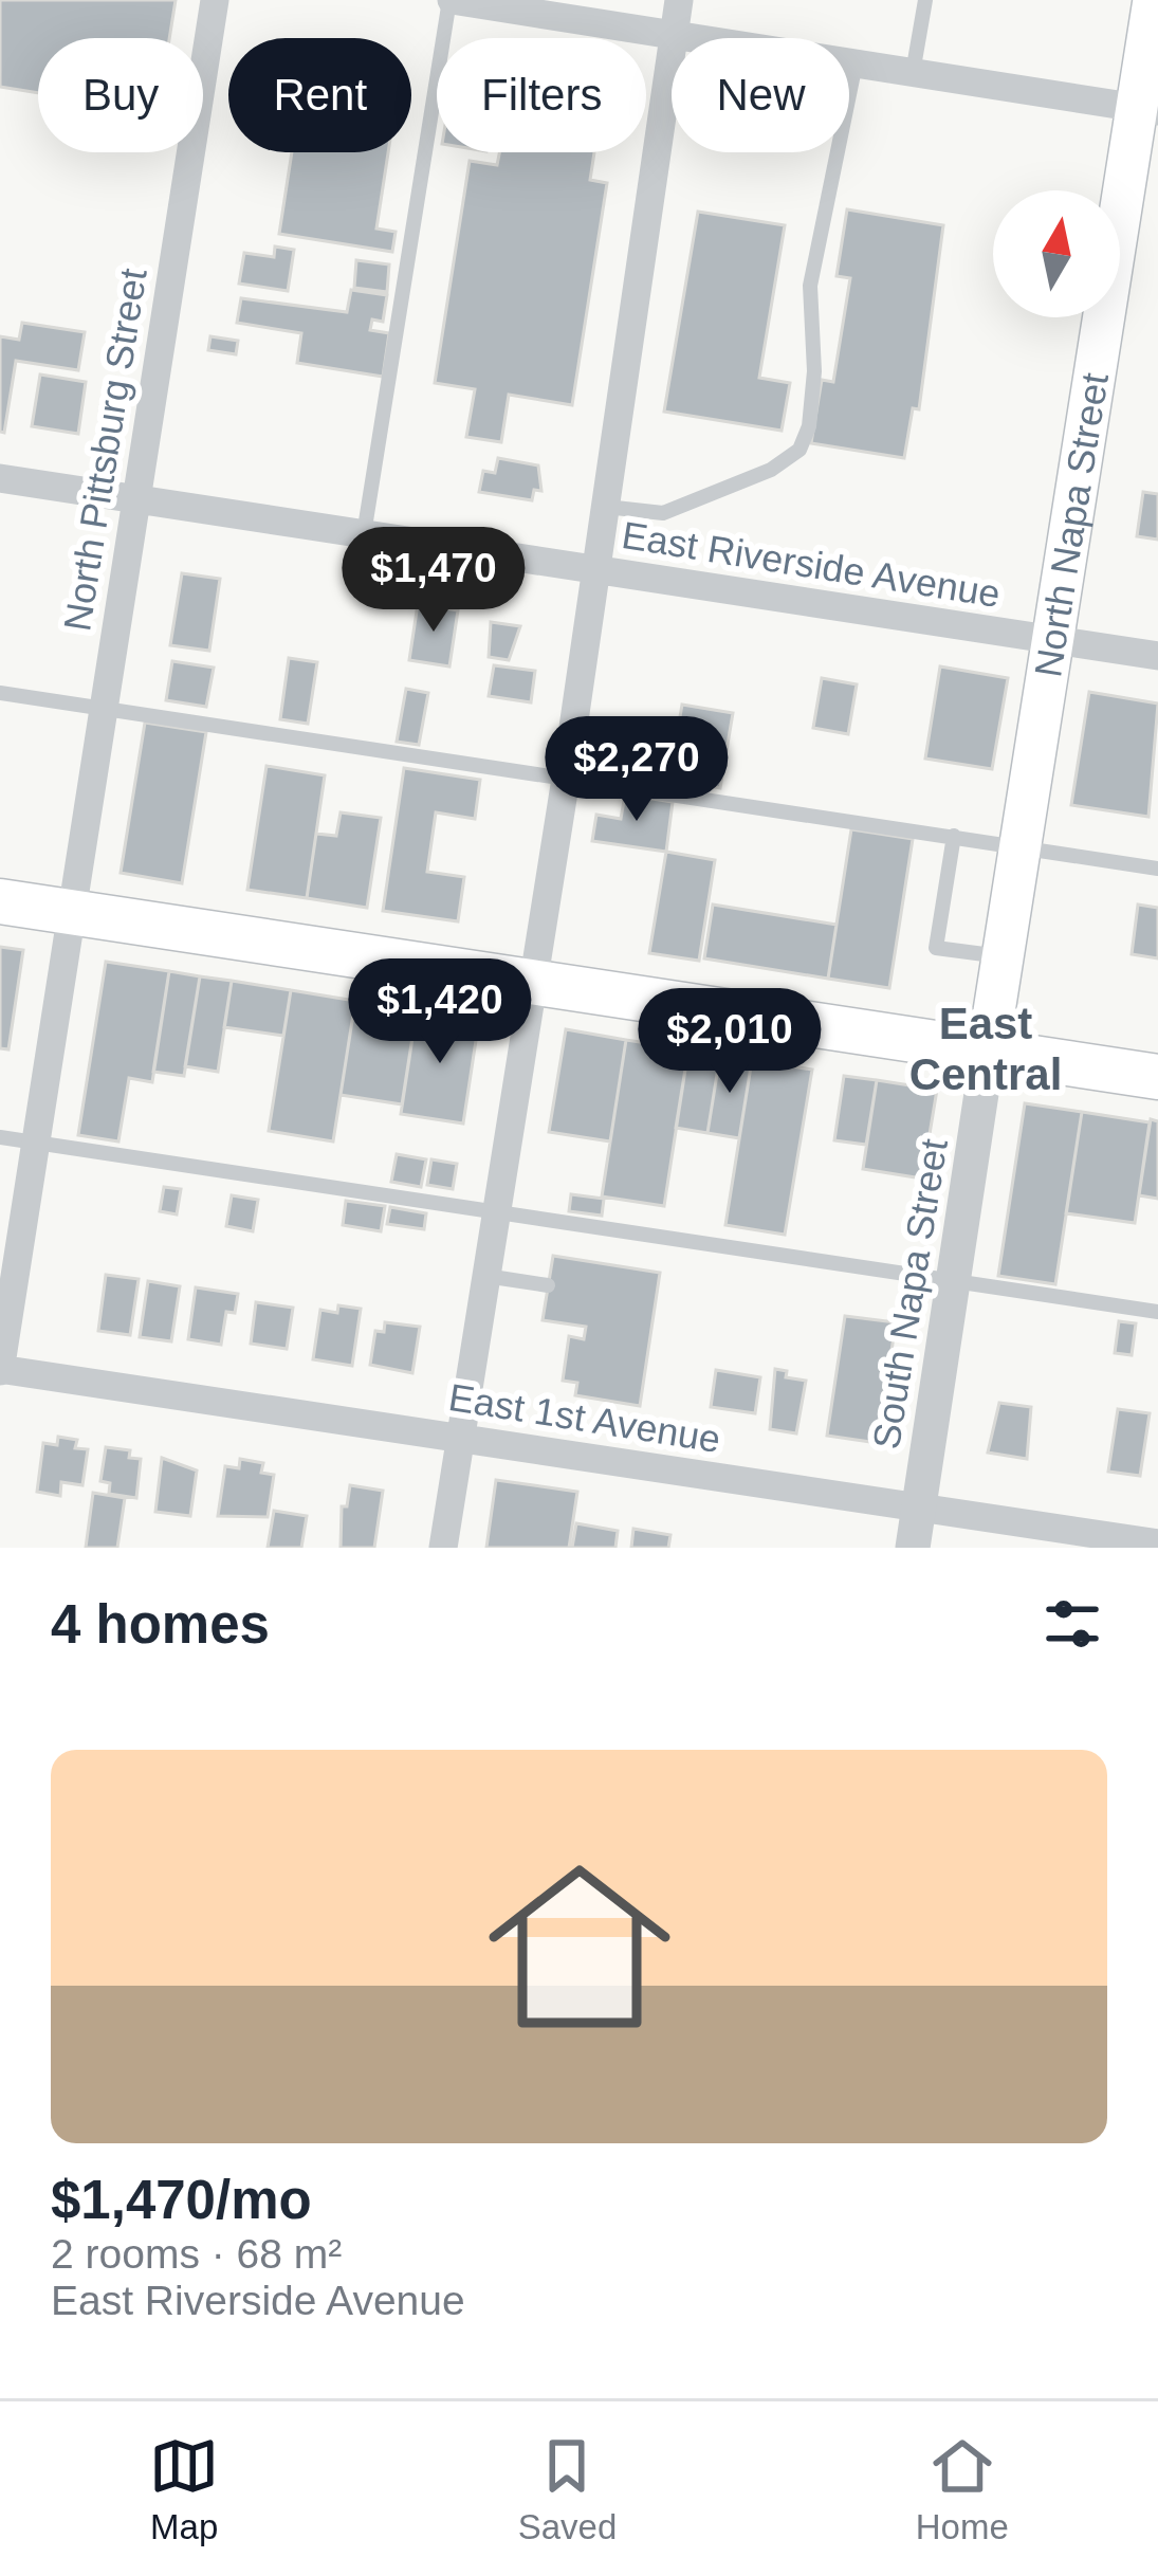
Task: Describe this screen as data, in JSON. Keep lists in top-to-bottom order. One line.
{"streets":{"main road":["North Napa Street"],"street":["North Pittsburg Street","East Riverside Avenue","South Napa Street","East 1st Avenue"]},"crossings":[["North Pittsburg Street","East Riverside Avenue"],["North Pittsburg Street","East 1st Avenue"],["North Napa Street","East Riverside Avenue"],["North Napa Street","South Napa Street"],["South Napa Street","East 1st Avenue"]],"districts":["East Central"],"north":"top","page":{"chip":["Buy","Rent","Filters","New"],"price":["$1,470","$2,270","$1,420","$2,010"],"heading":"4 homes","list":[{"name":"$1,470/mo","note":"2 rooms · 68 m² · East Riverside Avenue"}],"tabs":["Map","Saved","Home"]}}
